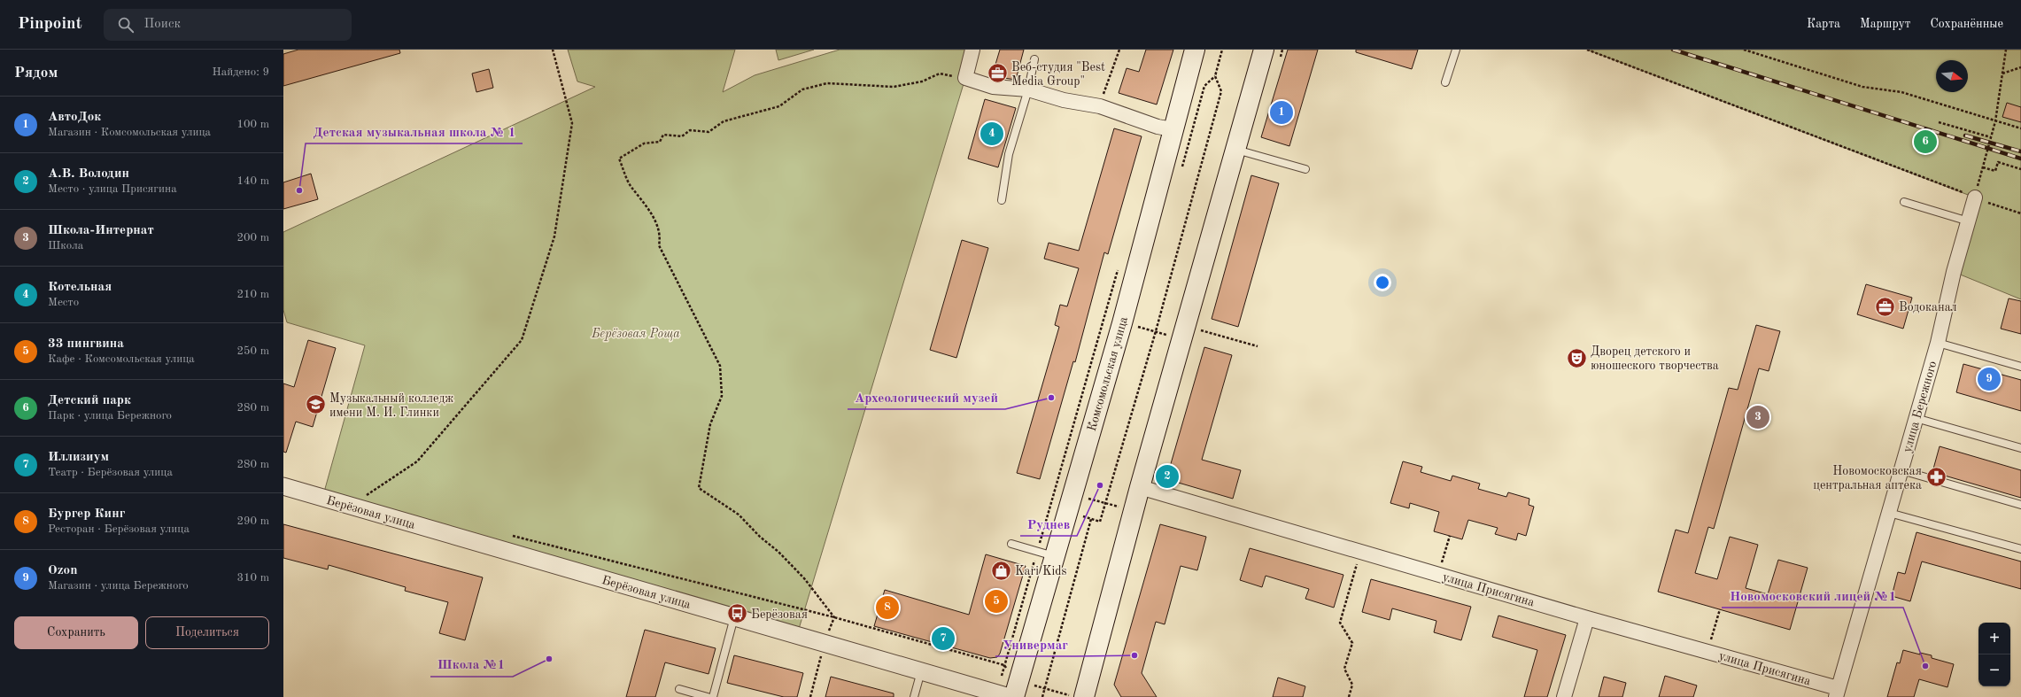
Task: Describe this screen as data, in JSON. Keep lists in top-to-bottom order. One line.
{"streets":{"main road":["Комсомольская улица"],"street":["улица Бережного","Берёзовая улица","улица Присягина"]},"crossings":[["Комсомольская улица","Берёзовая улица"],["улица Бережного","улица Присягина"]],"parks":["Берёзовая Роща"],"places":{"office":["Веб-студия \"Best Media Group\"","Водоканал"],"other":["Детская музыкальная школа № 1","Археологический музей","Руднев","Универмаг","Школа №1","Новомосковский лицей №1"],"theatre":["Дворец детского и юношеского творчества"],"school or university":["Музыкальный колледж имени М. И. Глинки"],"pharmacy":["Новомосковская центральная аптека"],"shop":["Kari Kids"],"bus stop":["Берёзовая"]},"north":"right","page":{"header":"Pinpoint","search":"Поиск","nav":["Карта","Маршрут","Сохранённые"],"heading":["Рядом","Найдено: 9"],"list":[{"mark":"1","name":"АвтоДок","note":"Магазин · Комсомольская улица","value":"100 m"},{"mark":"2","name":"А.В. Володин","note":"Место · улица Присягина","value":"140 m"},{"mark":"3","name":"Школа-Интернат","note":"Школа","value":"200 m"},{"mark":"4","name":"Котельная","note":"Место","value":"210 m"},{"mark":"5","name":"33 пингвина","note":"Кафе · Комсомольская улица","value":"250 m"},{"mark":"6","name":"Детский парк","note":"Парк · улица Бережного","value":"280 m"},{"mark":"7","name":"Иллизиум","note":"Театр · Берёзовая улица","value":"280 m"},{"mark":"8","name":"Бургер Кинг","note":"Ресторан · Берёзовая улица","value":"290 m"},{"mark":"9","name":"Ozon","note":"Магазин · улица Бережного","value":"310 m"}],"pins":["1","4","6","9","3","2","5","8","7"],"buttons":["Сохранить","Поделиться"],"map_buttons":["+","−"]}}
